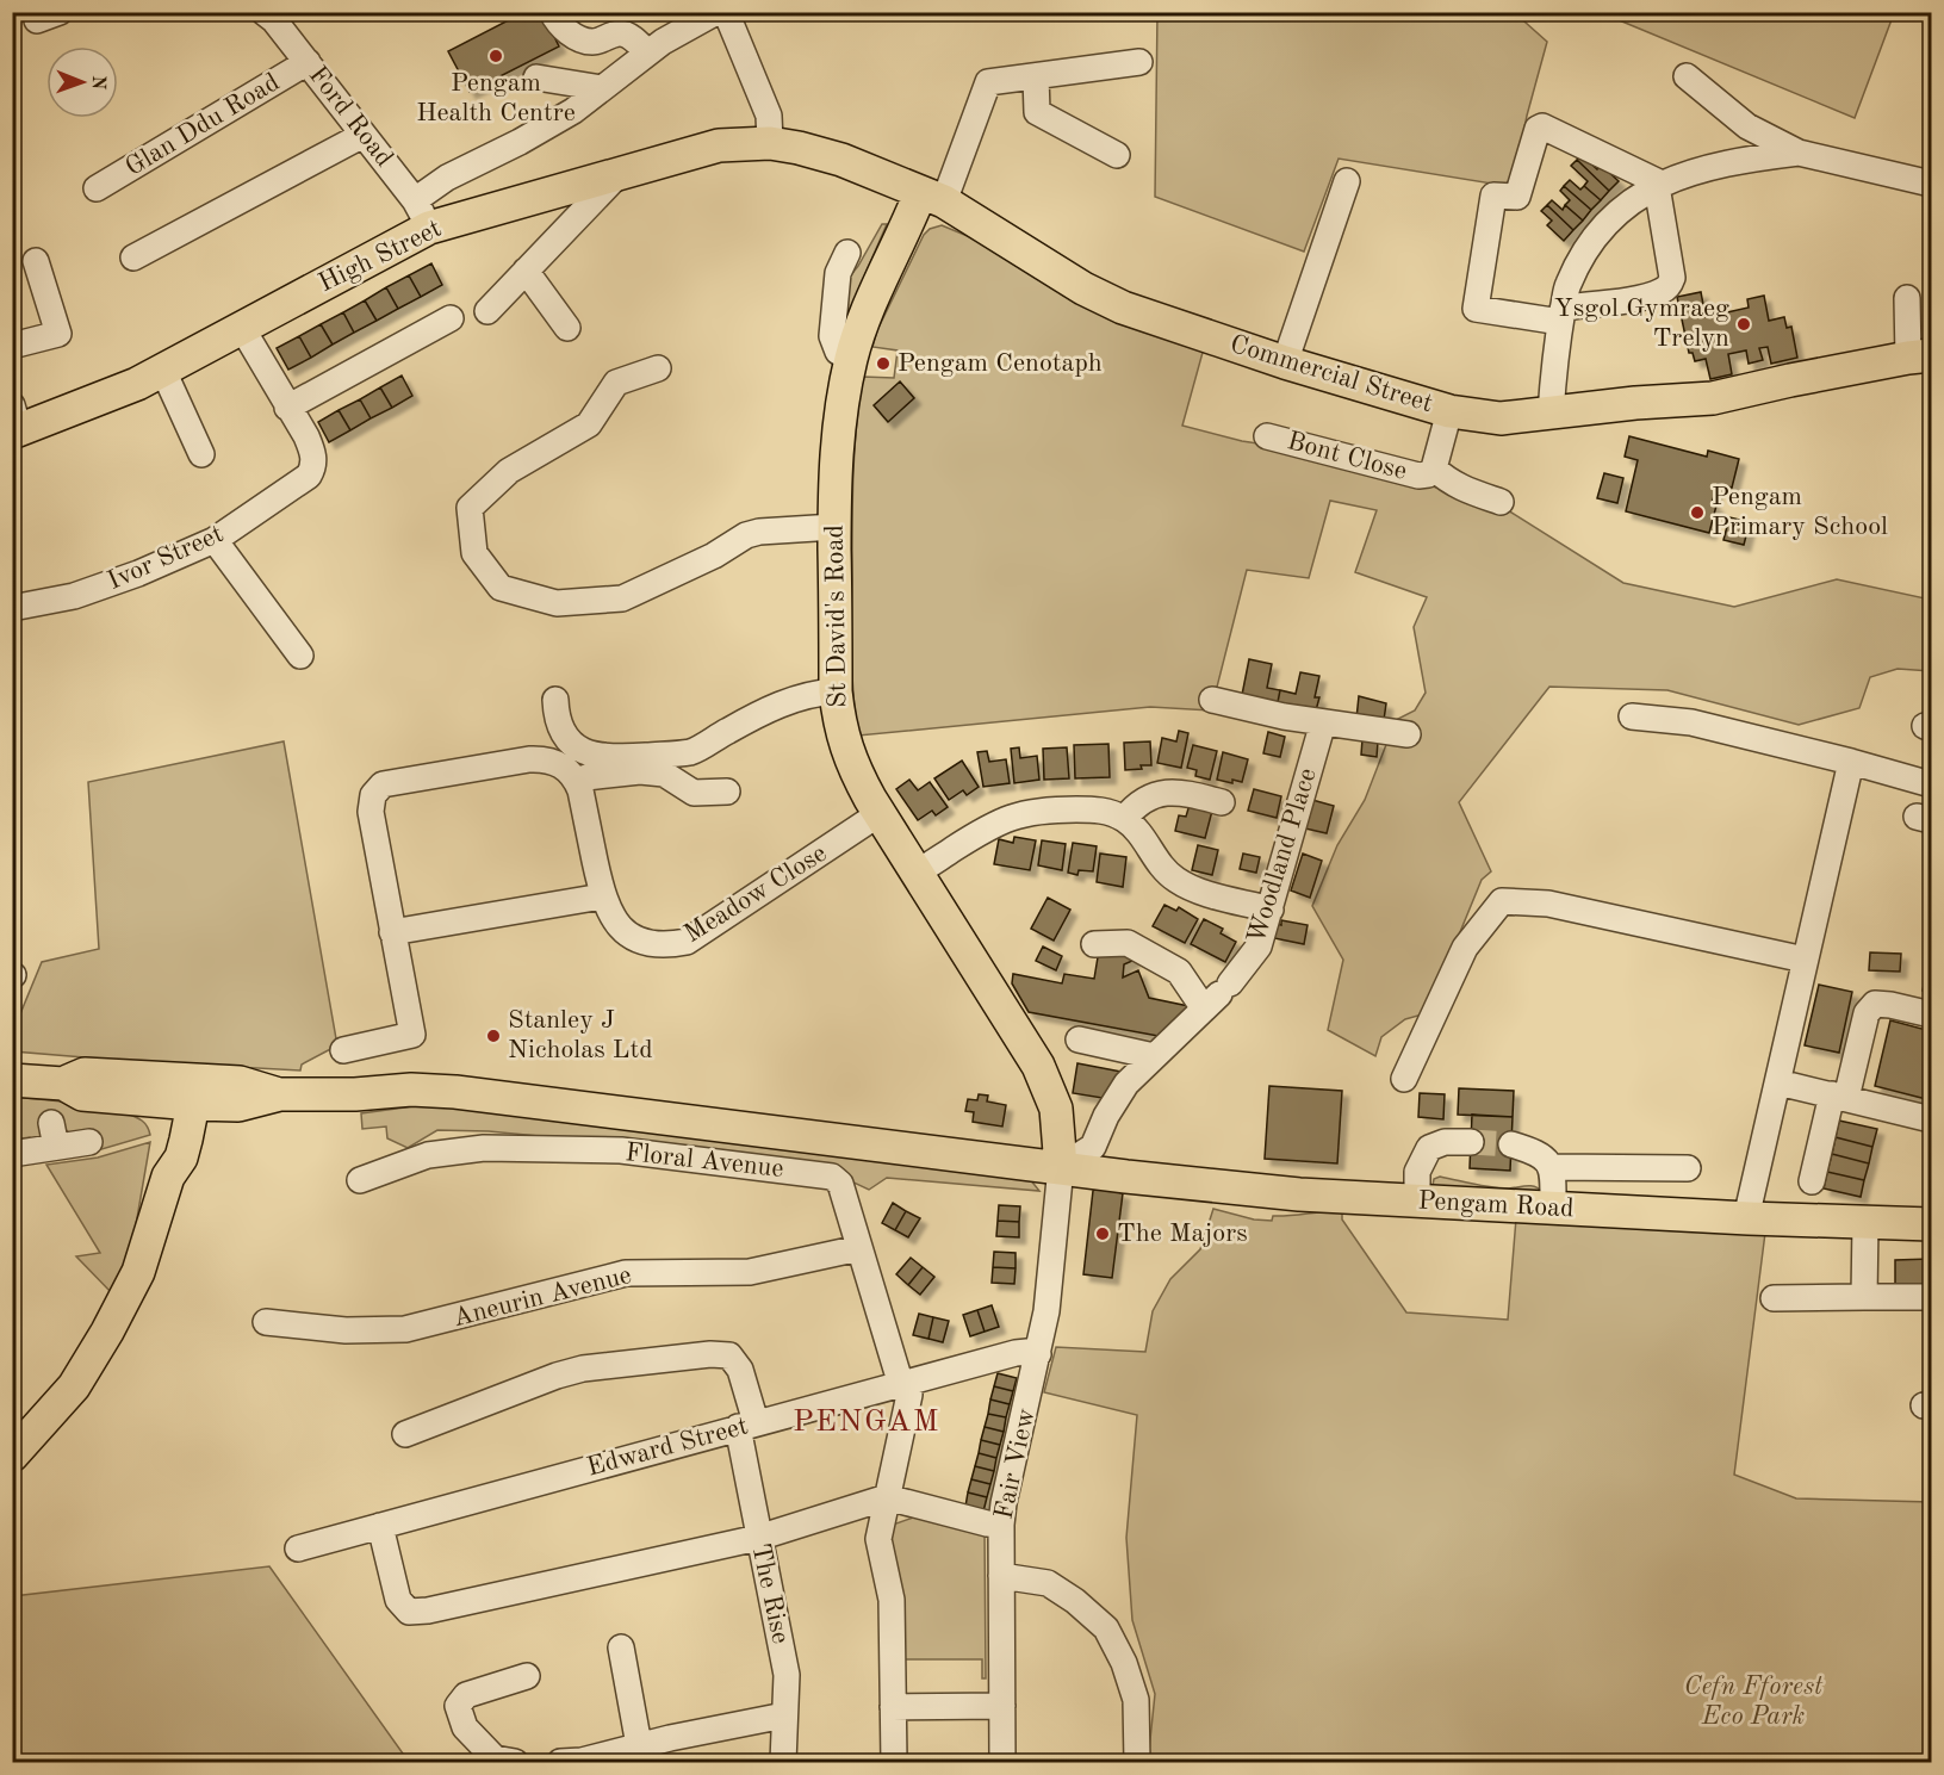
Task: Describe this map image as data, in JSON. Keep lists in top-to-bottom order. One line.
{"streets":{"main road":["High Street","Commercial Street","St David's Road","Pengam Road"],"street":["Ford Road","Glan Ddu Road","Bont Close","Ivor Street","Woodland Place","Meadow Close","Floral Avenue","Aneurin Avenue","Edward Street","Fair View","The Rise"]},"crossings":[["Ford Road","Glan Ddu Road"],["Ford Road","High Street"],["High Street","Commercial Street"],["High Street","Ivor Street"],["Commercial Street","St David's Road"],["St David's Road","Woodland Place"],["St David's Road","Meadow Close"],["St David's Road","Pengam Road"],["St David's Road","Fair View"],["Woodland Place","Pengam Road"],["Woodland Place","Fair View"],["Floral Avenue","Aneurin Avenue"],["Floral Avenue","Edward Street"],["Pengam Road","Fair View"],["Edward Street","Fair View"],["Edward Street","The Rise"]],"districts":["PENGAM"],"parks":["Cefn Fforest Eco Park"],"places":["Pengam Health Centre","Ysgol Gymraeg Trelyn","Pengam Cenotaph","Pengam Primary School","Stanley J Nicholas Ltd","The Majors"],"north":"right"}
